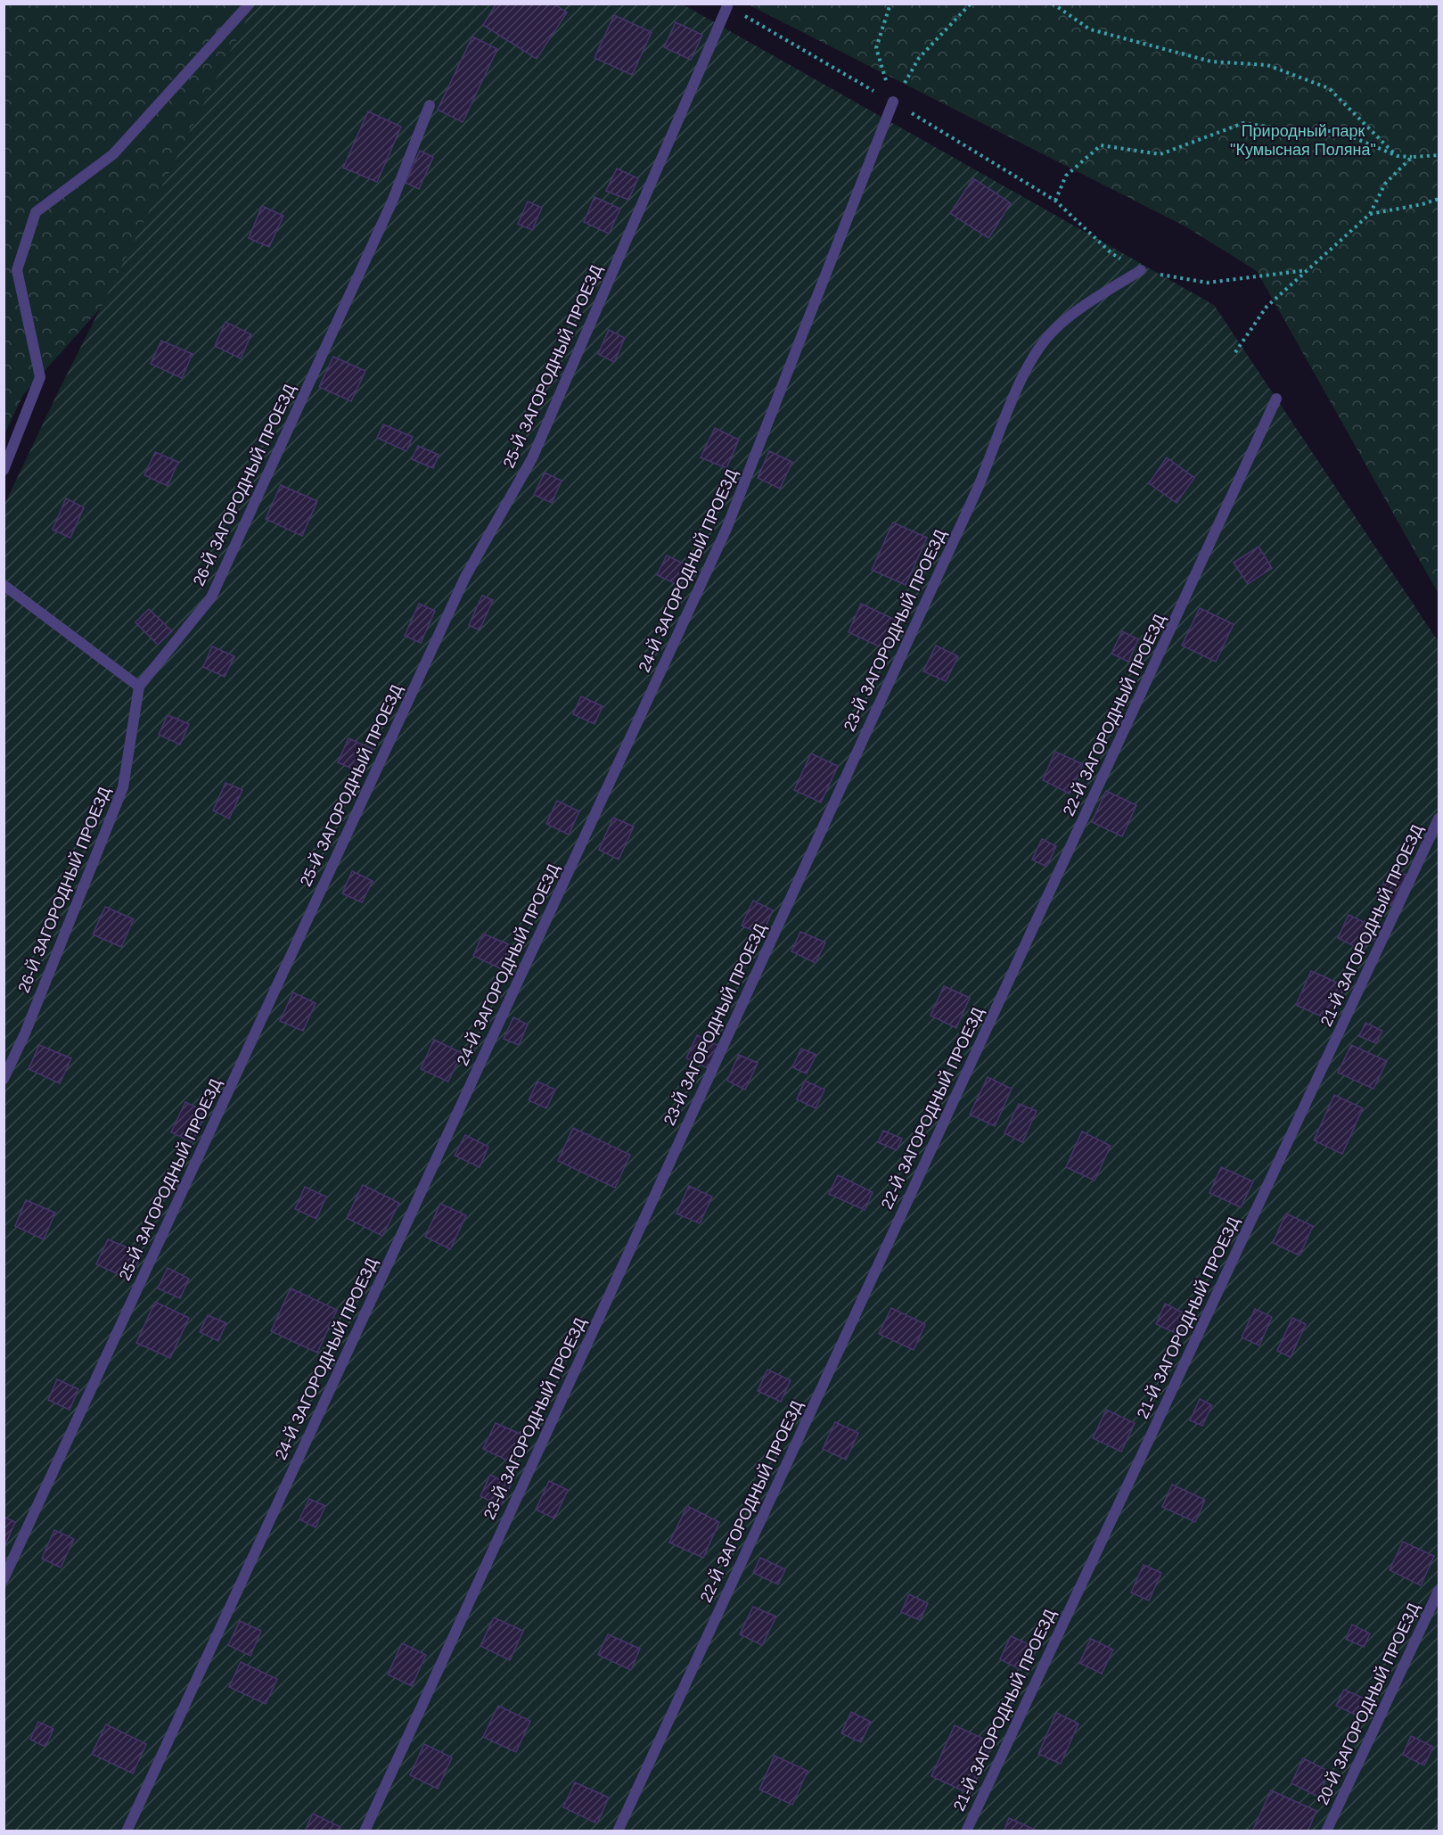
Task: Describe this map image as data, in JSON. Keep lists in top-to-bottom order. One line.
{"streets":{"lane":["25-Й ЗАГОРОДНЫЙ ПРОЕЗД","26-Й ЗАГОРОДНЫЙ ПРОЕЗД","24-Й ЗАГОРОДНЫЙ ПРОЕЗД","23-Й ЗАГОРОДНЫЙ ПРОЕЗД","22-Й ЗАГОРОДНЫЙ ПРОЕЗД","21-Й ЗАГОРОДНЫЙ ПРОЕЗД","20-Й ЗАГОРОДНЫЙ ПРОЕЗД"]},"parks":["Природный парк \"Кумысная Поляна\""]}
